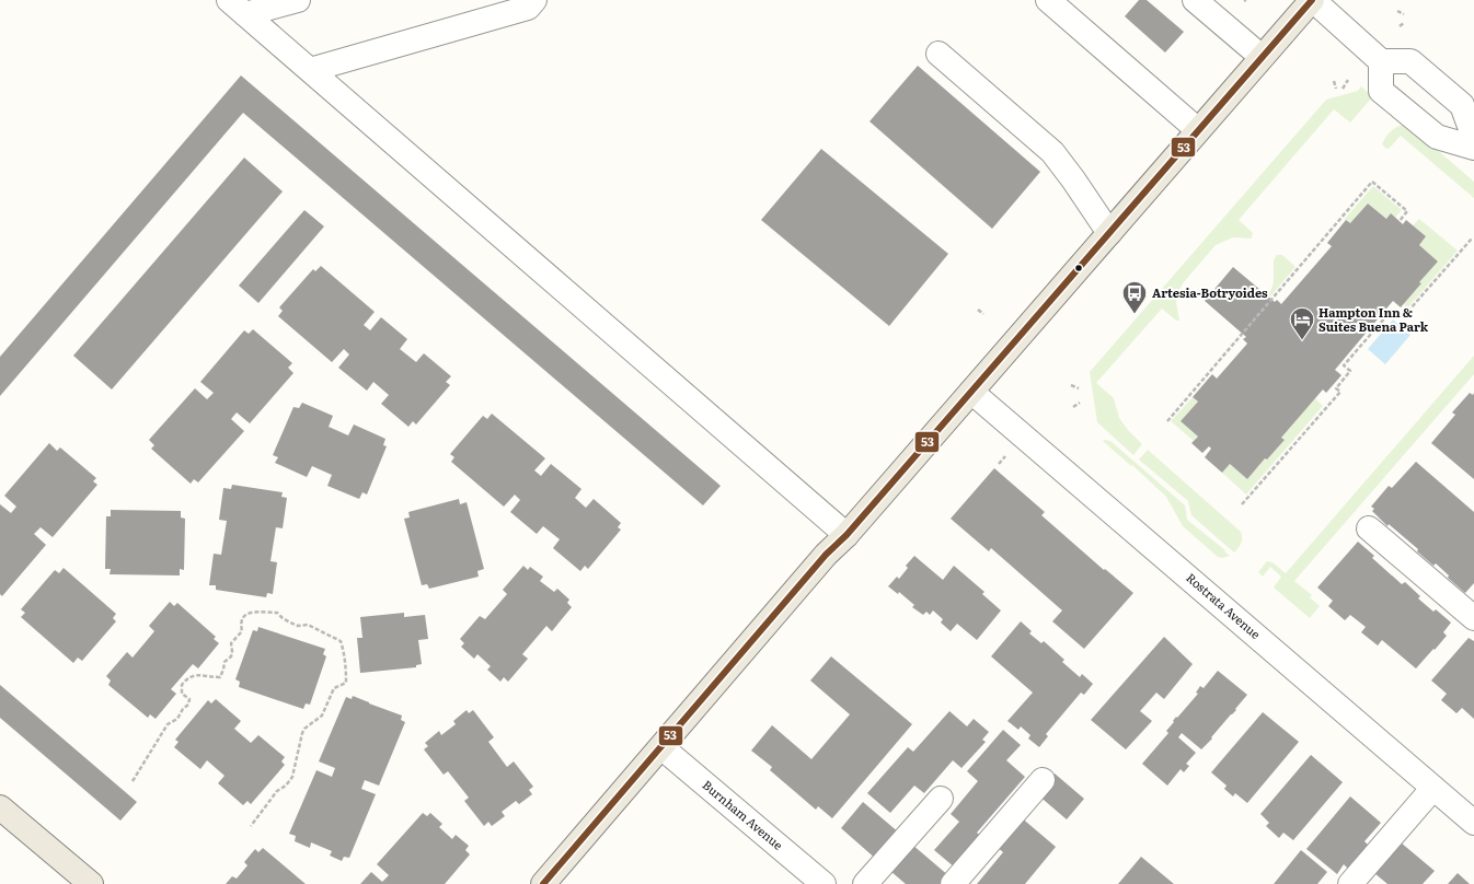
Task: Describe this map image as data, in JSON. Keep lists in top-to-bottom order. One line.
{"streets":{"street":["Rostrata Avenue","Burnham Avenue"]},"places":{"bus stop":["Artesia-Botryoides"],"hotel":["Hampton Inn & Suites Buena Park"]},"lines":["transit line 53"]}
